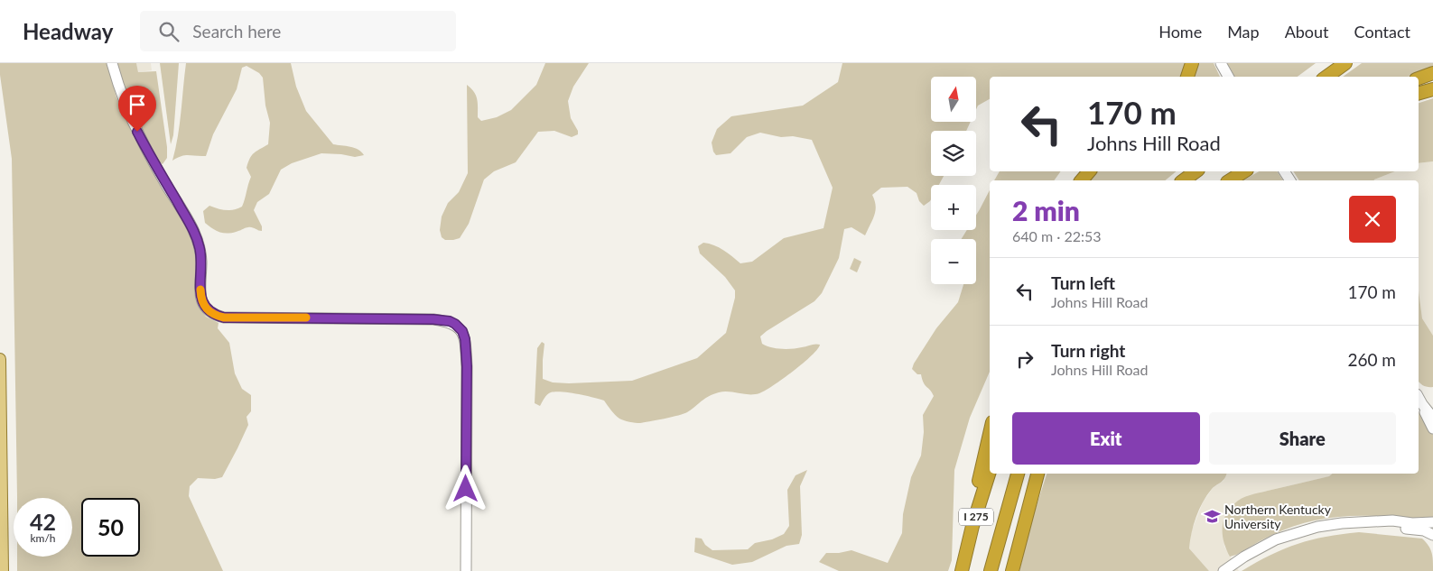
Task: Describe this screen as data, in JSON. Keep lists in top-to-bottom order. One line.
{"streets":{"highway":["I 275"]},"places":{"school or university":["Northern Kentucky University"]},"north":"top","page":{"header":"Headway","search":"Search here","nav":["Home","Map","About","Contact"],"map_buttons":["+","−"],"turn":["170 m","Johns Hill Road"],"heading":["2 min","640 m · 22:53"],"list":[{"name":"Turn left","note":"Johns Hill Road","value":"170 m"},{"name":"Turn right","note":"Johns Hill Road","value":"260 m"}],"buttons":["Exit","Share"],"speed":"42 km/h","limit":"50"}}
